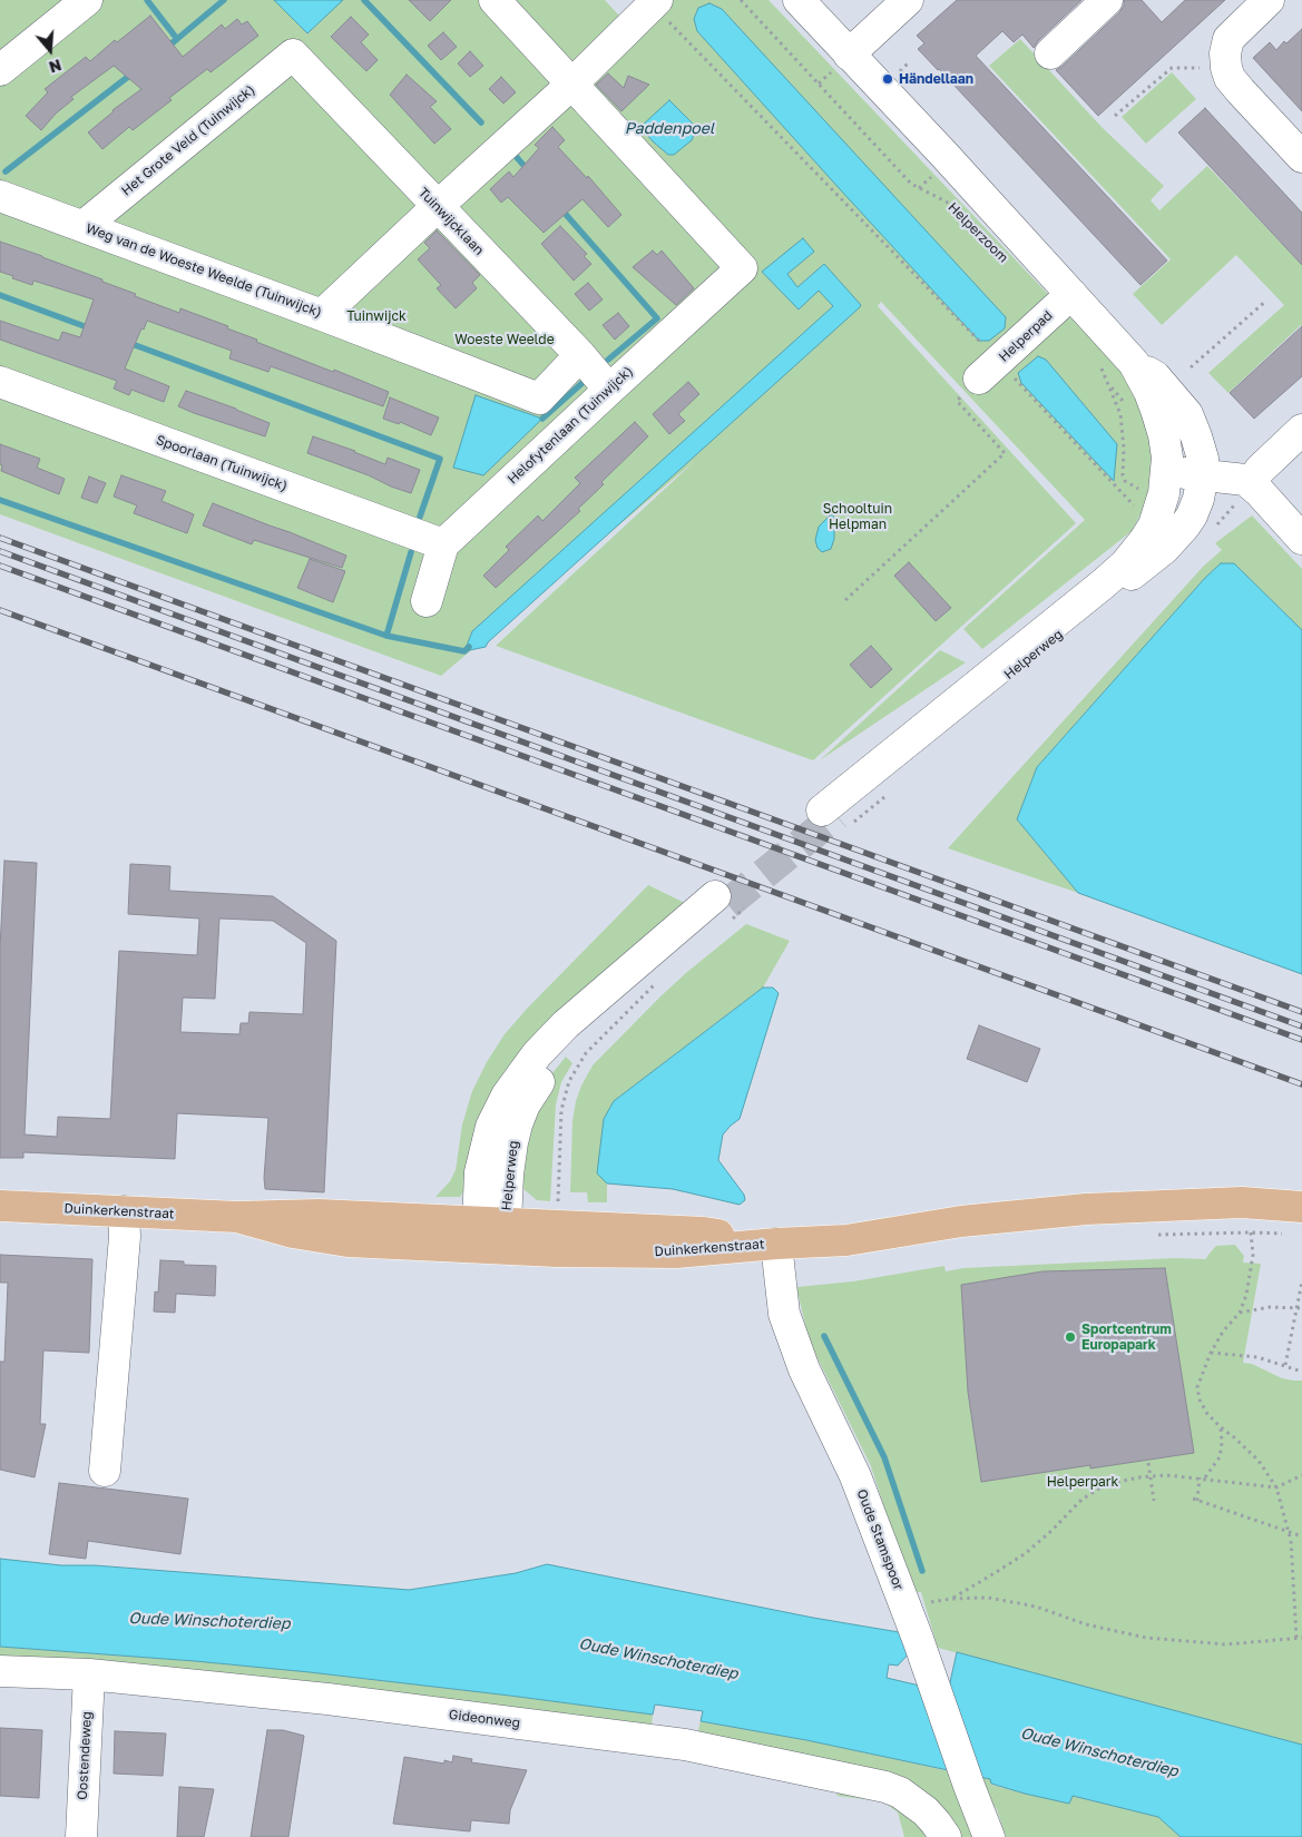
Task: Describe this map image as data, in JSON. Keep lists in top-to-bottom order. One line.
{"streets":{"main road":["Duinkerkenstraat"],"street":["Het Grote Veld (Tuinwijck)","Tuinwijcklaan","Helperzoom","Weg van de Woeste Weelde (Tuinwijck)","Helperpad","Helofytenlaan (Tuinwijck)","Spoorlaan (Tuinwijck)","Helperweg","Oude Stamspoor","Gideonweg","Oostendeweg"]},"crossings":[["Het Grote Veld (Tuinwijck)","Tuinwijcklaan"],["Het Grote Veld (Tuinwijck)","Weg van de Woeste Weelde (Tuinwijck)"],["Tuinwijcklaan","Weg van de Woeste Weelde (Tuinwijck)"],["Tuinwijcklaan","Helofytenlaan (Tuinwijck)"],["Helperzoom","Helperpad"],["Helperzoom","Helperweg"],["Helofytenlaan (Tuinwijck)","Spoorlaan (Tuinwijck)"],["Helperweg","Duinkerkenstraat"],["Duinkerkenstraat","Oude Stamspoor"],["Gideonweg","Oostendeweg"]],"water":["Paddenpoel","Oude Winschoterdiep"],"parks":["Tuinwijck","Woeste Weelde","Schooltuin Helpman","Helperpark"],"places":["Händellaan","Sportcentrum Europapark"],"north":"bottom"}
